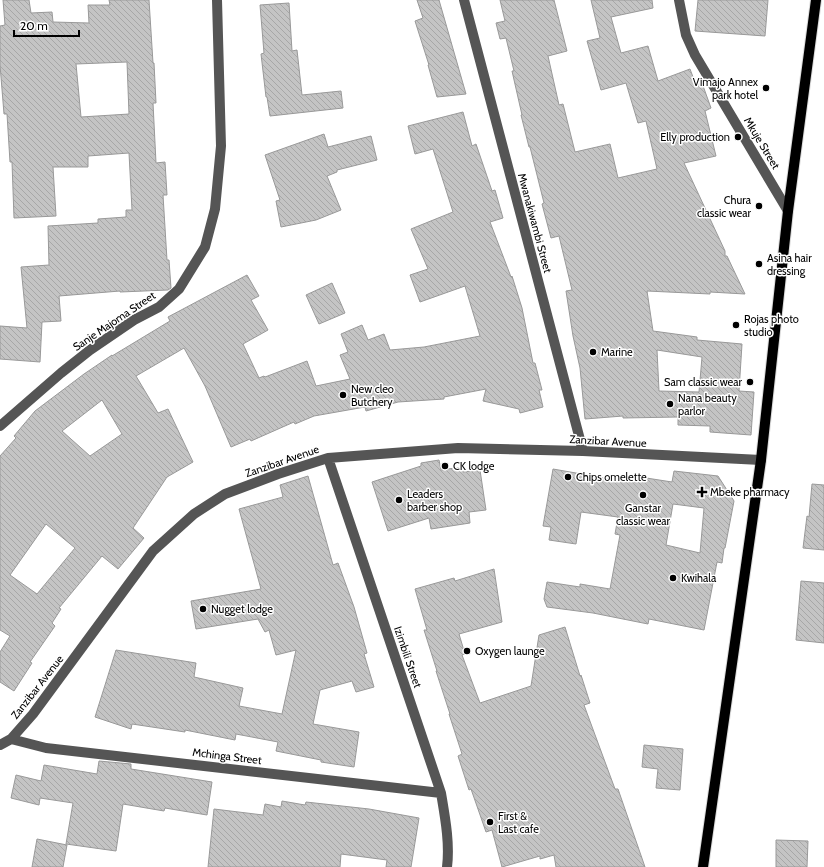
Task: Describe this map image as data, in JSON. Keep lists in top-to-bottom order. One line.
{"streets":{"street":["Mkuje Street","Mwanakiwambi Street","Sanje Majoma Street","Zanzibar Avenue","Izimbili Street","Mchinga Street"]},"crossings":[["Mwanakiwambi Street","Zanzibar Avenue"],["Zanzibar Avenue","Izimbili Street"],["Zanzibar Avenue","Mchinga Street"],["Izimbili Street","Mchinga Street"]],"places":{"other":["Vimajo Annex park hotel","Elly production","Chura classic wear","Asina hair dressing","Rojas photo studio","Marine","Sam classic wear","New cleo Butchery","Nana beauty parlor","CK lodge","Chips omelette","Ganstar classic wear","Leaders barber shop","Kwihala","Nugget lodge","Oxygen launge","First & Last cafe"],"health":["Mbeke pharmacy"]},"scale_bar":"20 m"}
